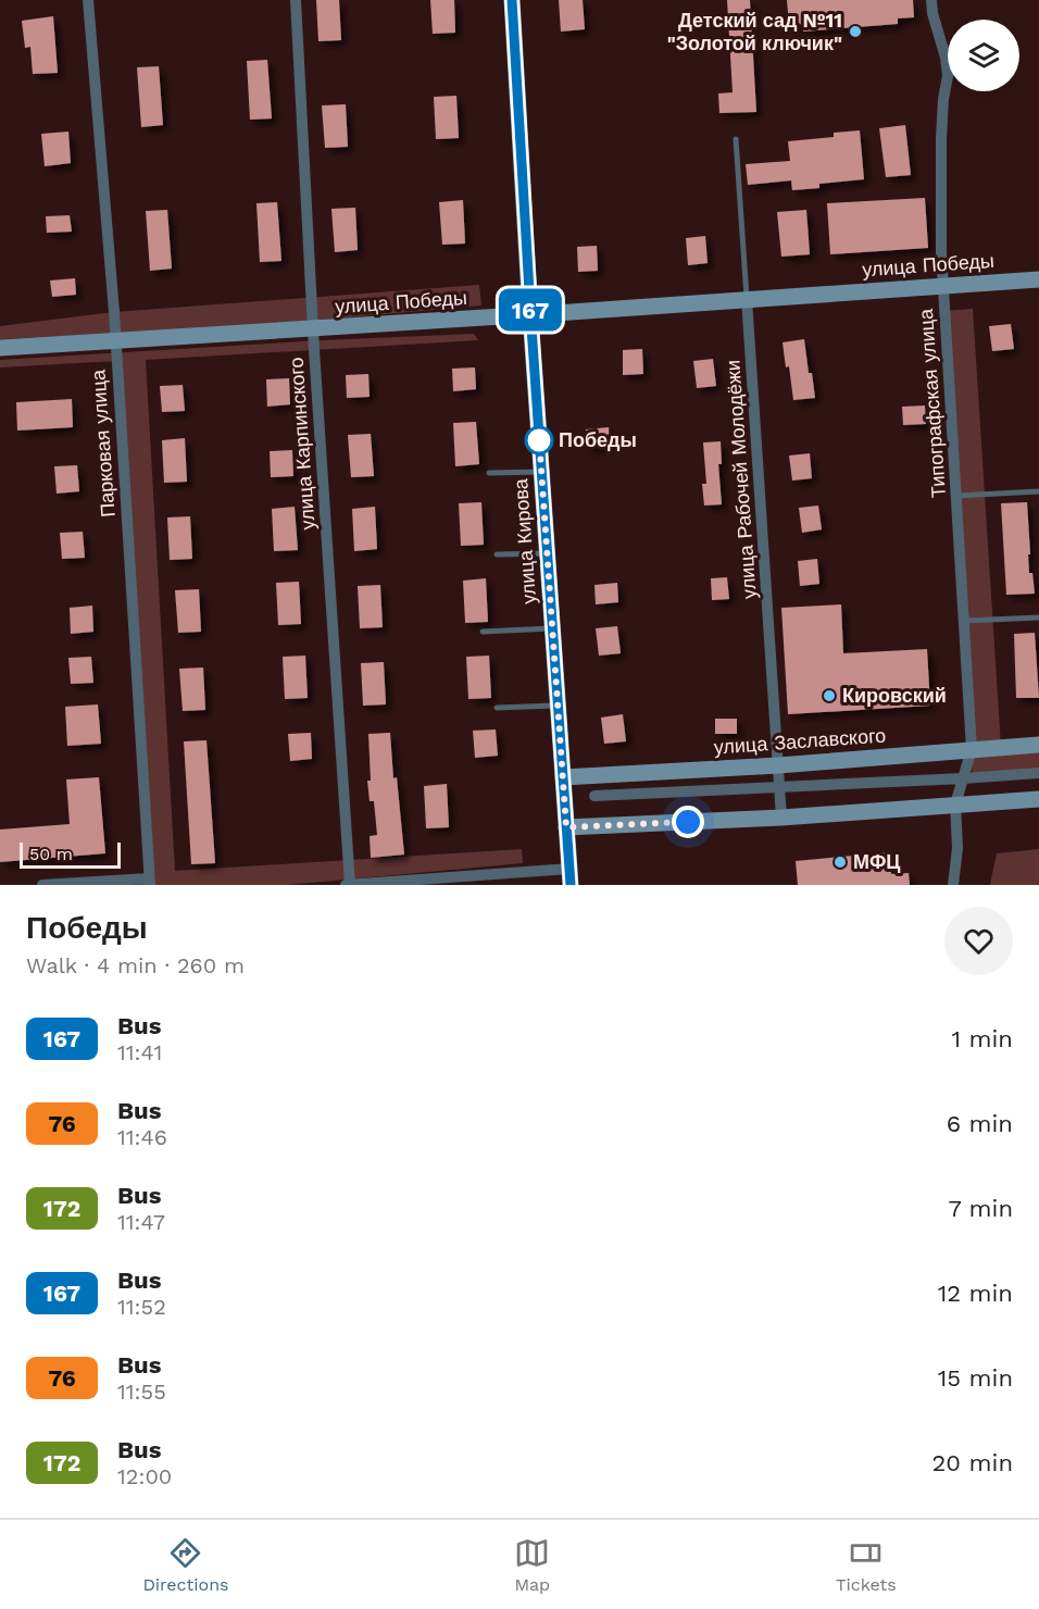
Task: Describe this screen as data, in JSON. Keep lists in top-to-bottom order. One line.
{"streets":{"main road":["улица Победы","улица Кирова","улица Заславского"],"street":["Типографская улица","Парковая улица","улица Карпинского","улица Рабочей Молодёжи"]},"crossings":[["улица Победы","Типографская улица"],["улица Победы","Парковая улица"],["улица Победы","улица Карпинского"],["улица Победы","улица Рабочей Молодёжи"],["улица Победы","улица Кирова"],["Типографская улица","улица Заславского"],["улица Рабочей Молодёжи","улица Заславского"],["улица Кирова","улица Заславского"]],"places":["Детский сад №11 \"Золотой ключик\"","Победы","Кировский","МФЦ"],"lines":["bus line 167"],"scale_bar":"50 m","page":{"on_map":"167","scale":"50 m","heading":["Победы","Walk · 4 min · 260 m"],"list":[{"mark":"167","name":"Bus","note":"11:41","value":"1 min"},{"mark":"76","name":"Bus","note":"11:46","value":"6 min"},{"mark":"172","name":"Bus","note":"11:47","value":"7 min"},{"mark":"167","name":"Bus","note":"11:52","value":"12 min"},{"mark":"76","name":"Bus","note":"11:55","value":"15 min"},{"mark":"172","name":"Bus","note":"12:00","value":"20 min"}],"tabs":["Directions","Map","Tickets"]}}
